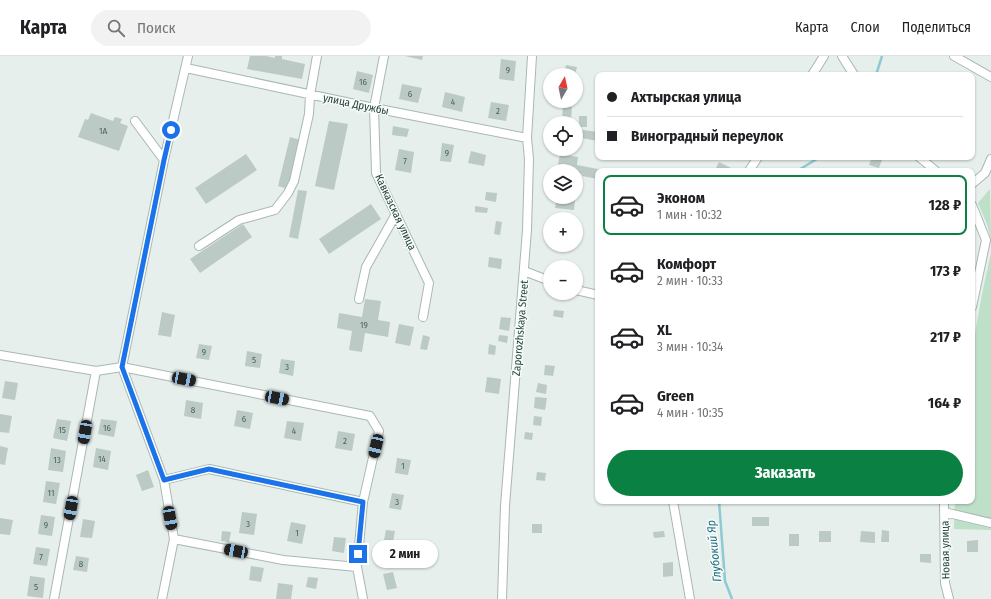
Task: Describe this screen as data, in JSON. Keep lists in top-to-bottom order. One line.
{"streets":{"street":["улица Дружбы","Кавказская улица","Zaporozhskaya Street","Новая улица"]},"crossings":[["улица Дружбы","Кавказская улица"],["улица Дружбы","Zaporozhskaya Street"]],"water":["Глубокий Яр"],"house_numbers":["9","16","6","4","2","1А","9","7","19","9","5","3","8","6","16","15","4","2","14","13","1","11","3","3","9","1","7","8","5"],"north":"top","page":{"header":"Карта","search":"Поиск","nav":["Карта","Слои","Поделиться"],"map_buttons":["+","−"],"banner":["Ахтырская улица","Виноградный переулок"],"list":[{"name":"Эконом","note":"1 мин · 10:32","value":"128 ₽"},{"name":"Комфорт","note":"2 мин · 10:33","value":"173 ₽"},{"name":"XL","note":"3 мин · 10:34","value":"217 ₽"},{"name":"Green","note":"4 мин · 10:35","value":"164 ₽"}],"buttons":"Заказать","bubble":"2 мин"}}
